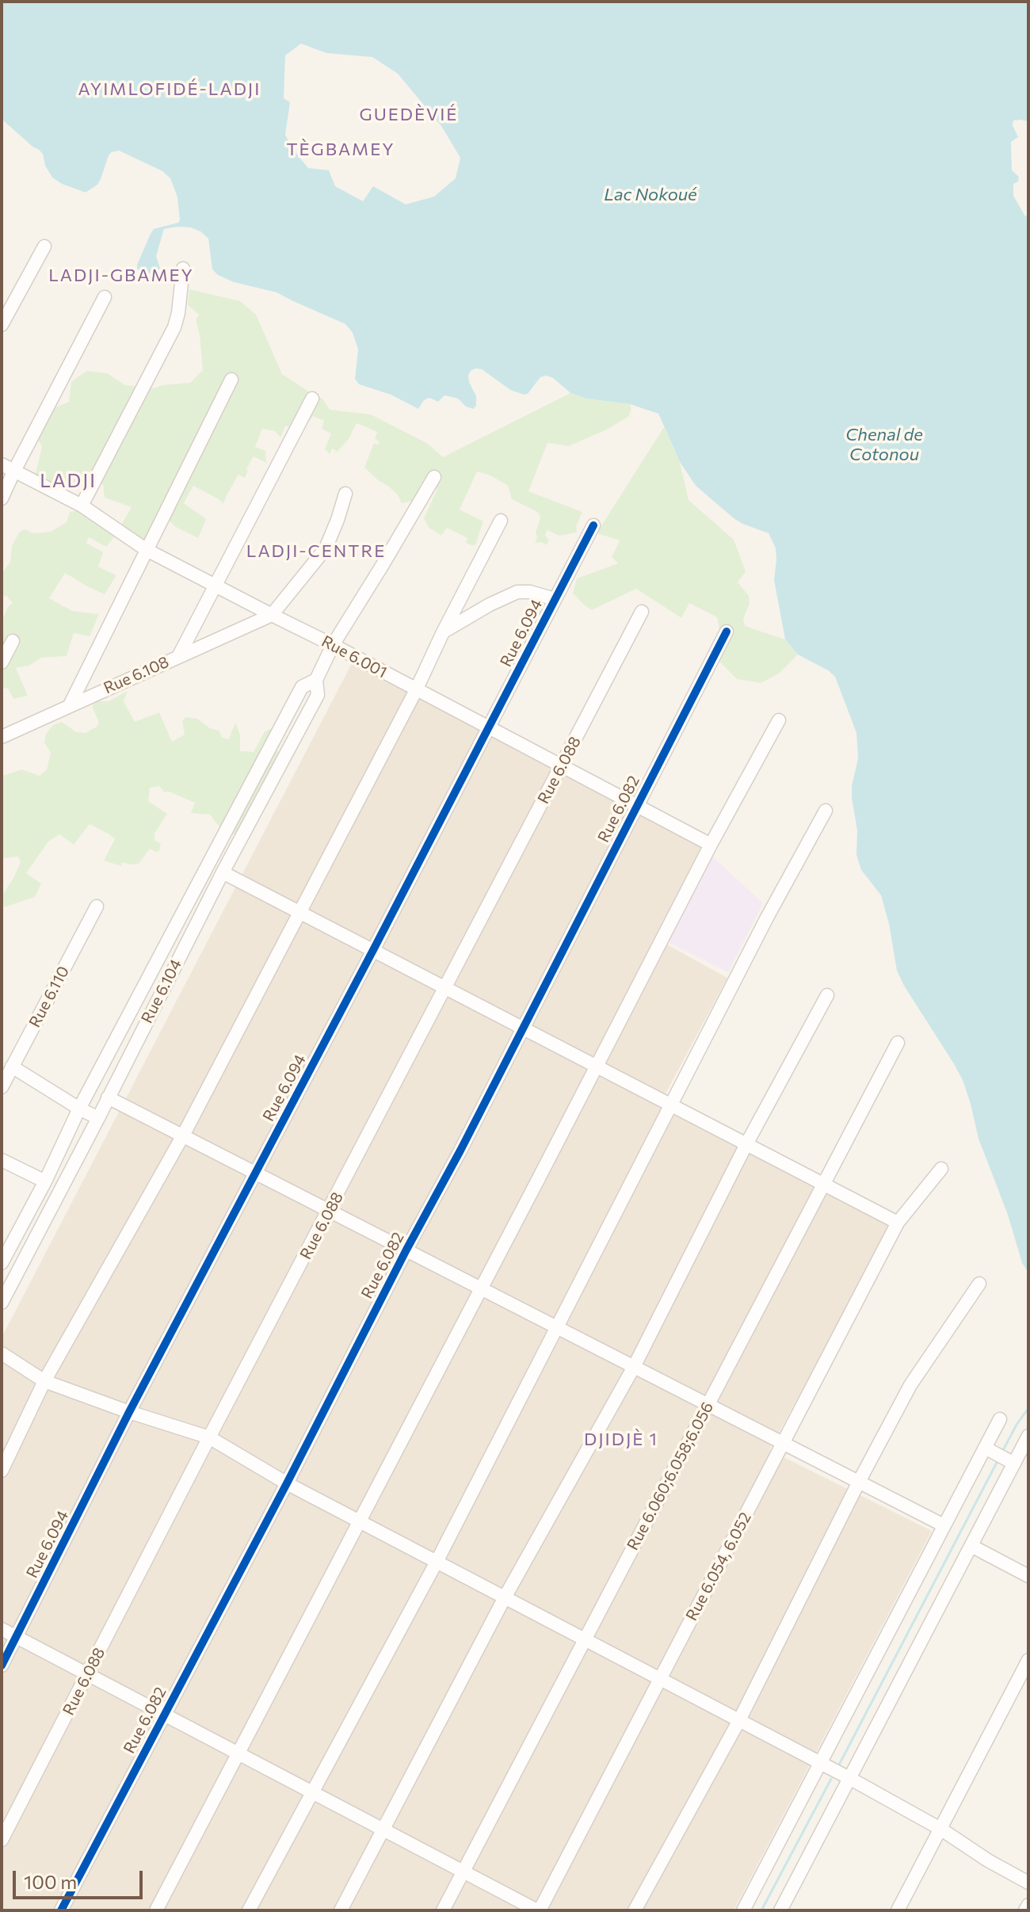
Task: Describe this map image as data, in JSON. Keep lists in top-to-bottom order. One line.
{"streets":{"street":["Rue 6.094","Rue 6.001","Rue 6.108","Rue 6.088","Rue 6.082","Rue 6.104","Rue 6.110","Rue 6.060;6.058;6.056","Rue 6.054, 6.052"]},"crossings":[["Rue 6.094","Rue 6.001"],["Rue 6.001","Rue 6.108"],["Rue 6.001","Rue 6.088"],["Rue 6.001","Rue 6.082"],["Rue 6.001","Rue 6.104"]],"districts":["AYIMLOFIDÉ-LADJI","GUEDÈVIÉ","TÈGBAMEY","LADJI-GBAMEY","LADJI","LADJI-CENTRE","DJIDJÈ 1"],"water":["Lac Nokoué","Chenal de Cotonou"],"scale_bar":"100 m"}
